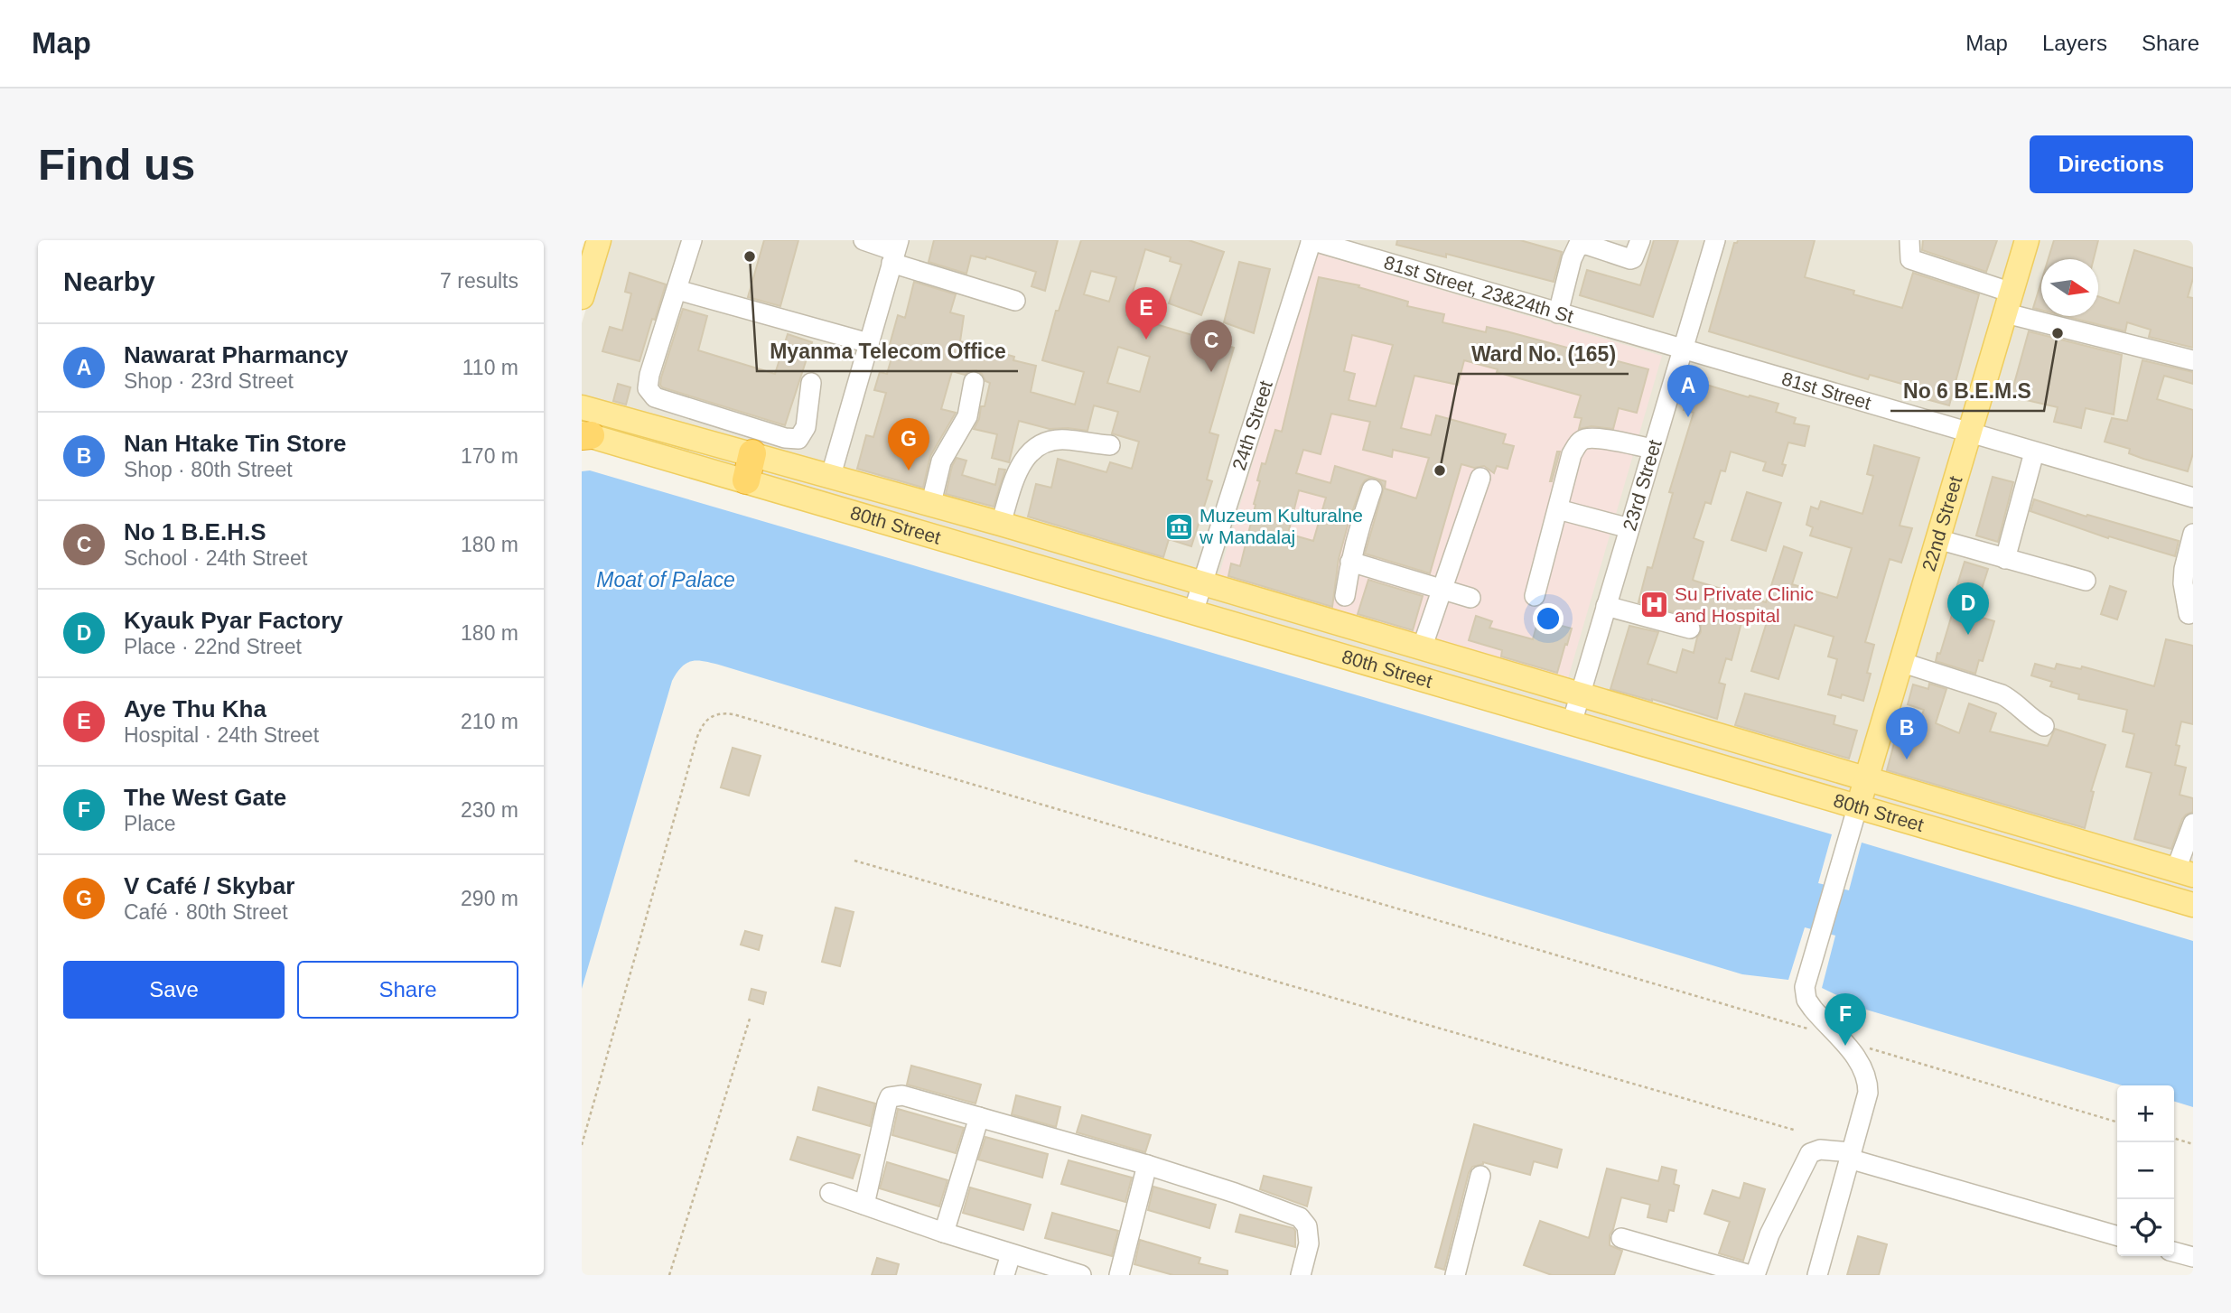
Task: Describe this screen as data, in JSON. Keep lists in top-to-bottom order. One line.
{"streets":{"main road":["80th Street","22nd Street"],"street":["81st Street, 23&24th St","81st Street","24th Street","23rd Street"]},"crossings":[["81st Street, 23&24th St","81st Street"],["81st Street, 23&24th St","24th Street"],["81st Street, 23&24th St","23rd Street"],["81st Street","23rd Street"],["81st Street","22nd Street"],["24th Street","80th Street"],["23rd Street","80th Street"],["80th Street","22nd Street"]],"water":["Moat of Palace"],"places":{"other":["Myanma Telecom Office","No 6 B.E.M.S","Ward No. (165)"],"museum":["Muzeum Kulturalne w Mandalaj"],"hospital":["Su Private Clinic and Hospital"]},"north":"right","page":{"header":"Map","nav":["Map","Layers","Share"],"buttons":["Directions",["Save","Share"]],"title":"Find us","heading":["Nearby","7 results"],"pins":["E","C","A","G","D","B","F"],"list":[{"mark":"A","name":"Nawarat Pharmancy","note":"Shop · 23rd Street","value":"110 m"},{"mark":"B","name":"Nan Htake Tin Store","note":"Shop · 80th Street","value":"170 m"},{"mark":"C","name":"No 1 B.E.H.S","note":"School · 24th Street","value":"180 m"},{"mark":"D","name":"Kyauk Pyar Factory","note":"Place · 22nd Street","value":"180 m"},{"mark":"E","name":"Aye Thu Kha","note":"Hospital · 24th Street","value":"210 m"},{"mark":"F","name":"The West Gate","note":"Place","value":"230 m"},{"mark":"G","name":"V Café / Skybar","note":"Café · 80th Street","value":"290 m"}],"map_buttons":["+","−"]}}
